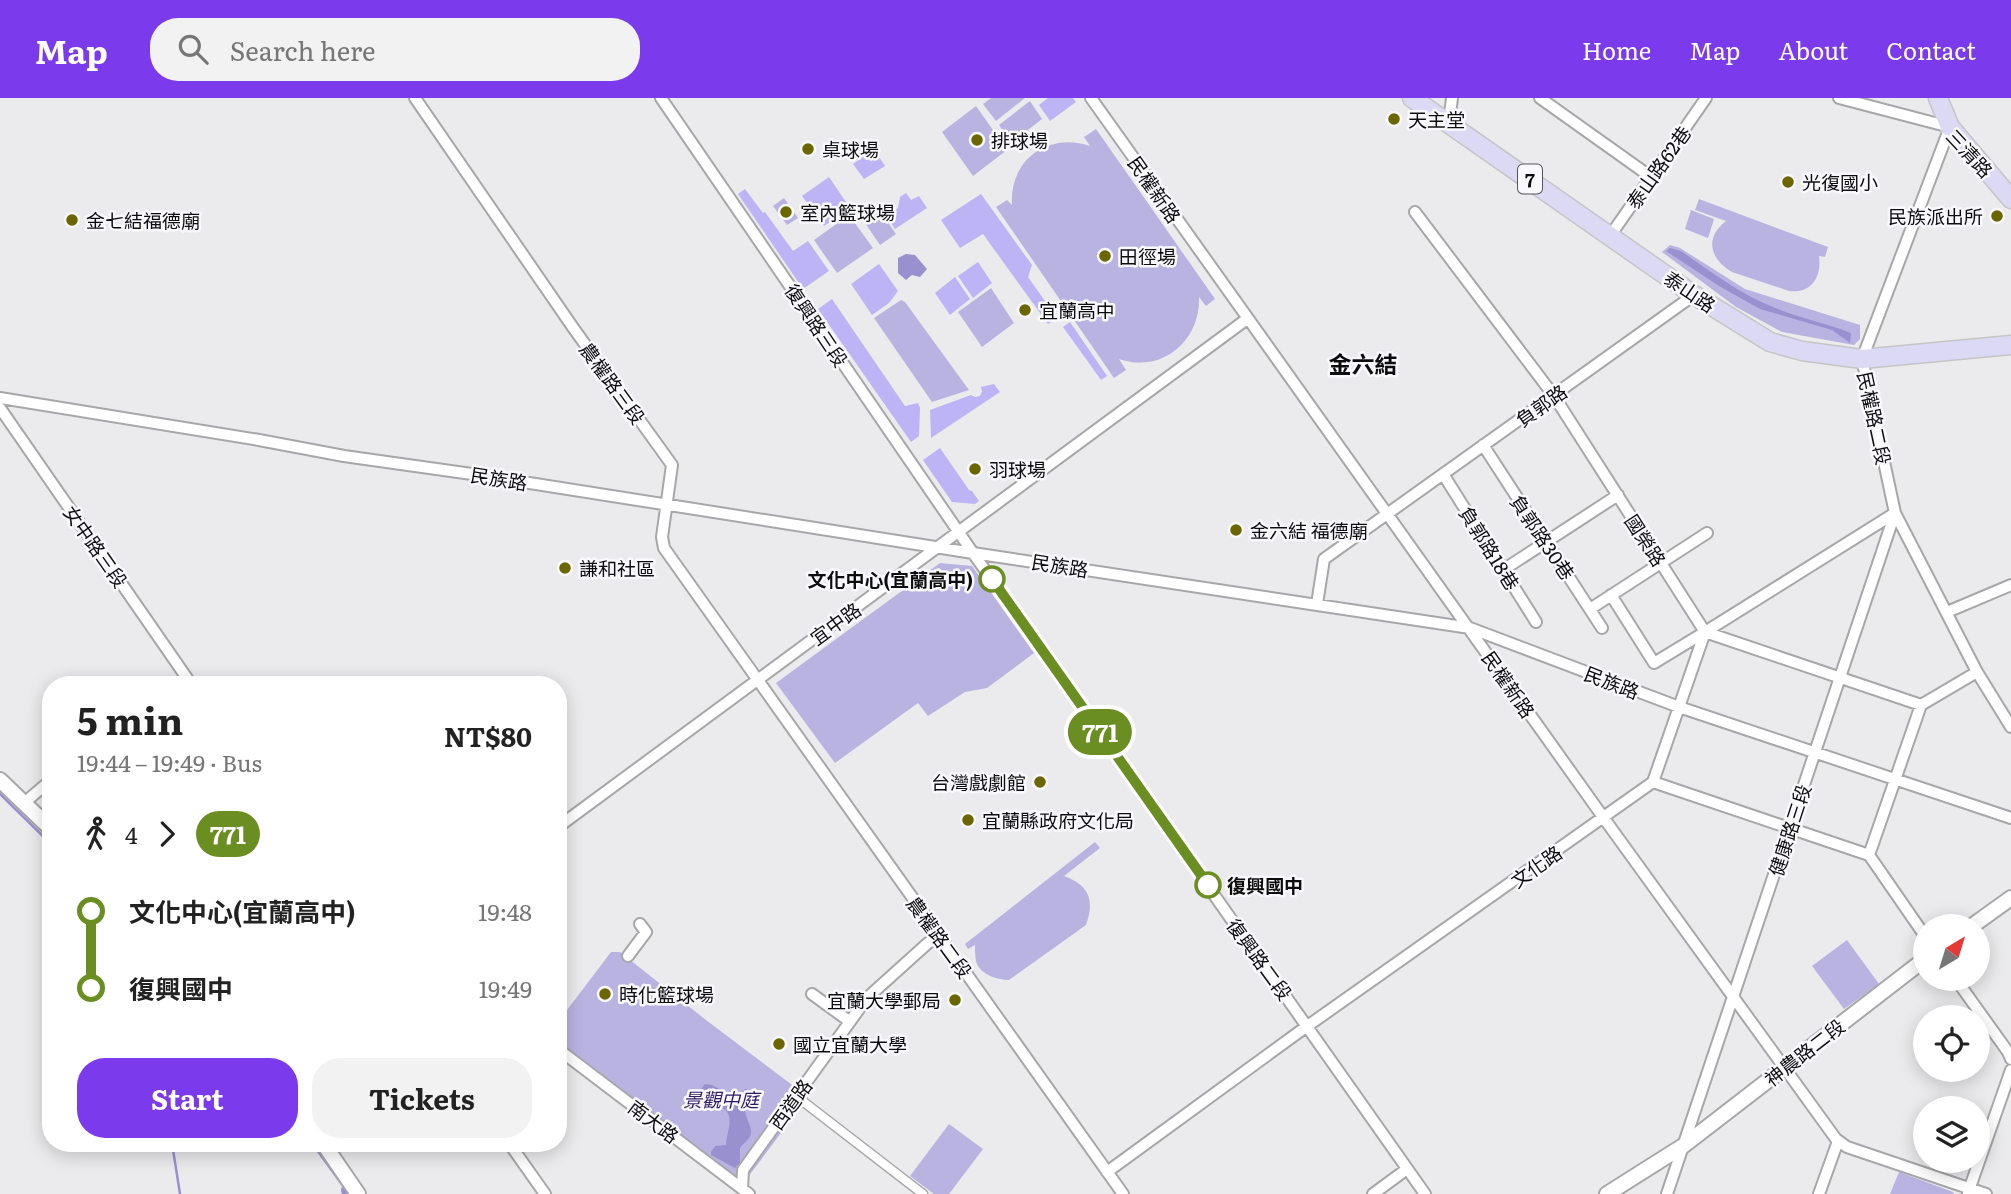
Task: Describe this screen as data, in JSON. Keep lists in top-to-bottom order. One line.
{"streets":{"main road":["三清路","7","泰山路"],"street":["泰山路62巷","民權新路","復興路三段","農權路三段","負郭路","民權路二段","民族路","負郭路30巷","國榮路","女中路三段","負郭路18巷","宜中路","健康路三段","文化路","農權路二段","復興路二段","神農路二段","西道路","南大路"]},"crossings":[["三清路","民權路二段"],["泰山路62巷","泰山路"],["民權新路","負郭路"],["民權新路","民族路"],["民權新路","宜中路"],["民權新路","健康路三段"],["民權新路","文化路"],["民權新路","神農路二段"],["泰山路","負郭路"],["泰山路","民權路二段"],["復興路三段","民族路"],["復興路三段","宜中路"],["復興路三段","復興路二段"],["農權路三段","民族路"],["農權路三段","宜中路"],["農權路三段","農權路二段"],["負郭路","民族路"],["負郭路","負郭路30巷"],["負郭路","國榮路"],["負郭路","負郭路18巷"],["民權路二段","健康路三段"],["民族路","宜中路"],["民族路","健康路三段"],["民族路","復興路二段"],["宜中路","農權路二段"],["健康路三段","神農路二段"],["文化路","農權路二段"],["文化路","復興路二段"],["農權路二段","西道路"],["西道路","南大路"]],"districts":["金六結"],"parks":["景觀中庭"],"places":["天主堂","排球場","桌球場","光復國小","室內籃球場","民族派出所","金七結福德廟","田徑場","宜蘭高中","羽球場","金六結 福德廟","謙和社區","文化中心(宜蘭高中)","台灣戲劇館","宜蘭縣政府文化局","復興國中","時化籃球場","宜蘭大學郵局","國立宜蘭大學"],"lines":["bus line 771"],"north":"top right","page":{"header":"Map","search":"Search here","nav":["Home","Map","About","Contact"],"on_map":"771","heading":["5 min","19:44 – 19:49 · Bus","NT$80"],"legs":["4","771"],"list":[{"name":"文化中心(宜蘭高中)","value":"19:48"},{"name":"復興國中","value":"19:49"}],"buttons":["Start","Tickets"]}}
